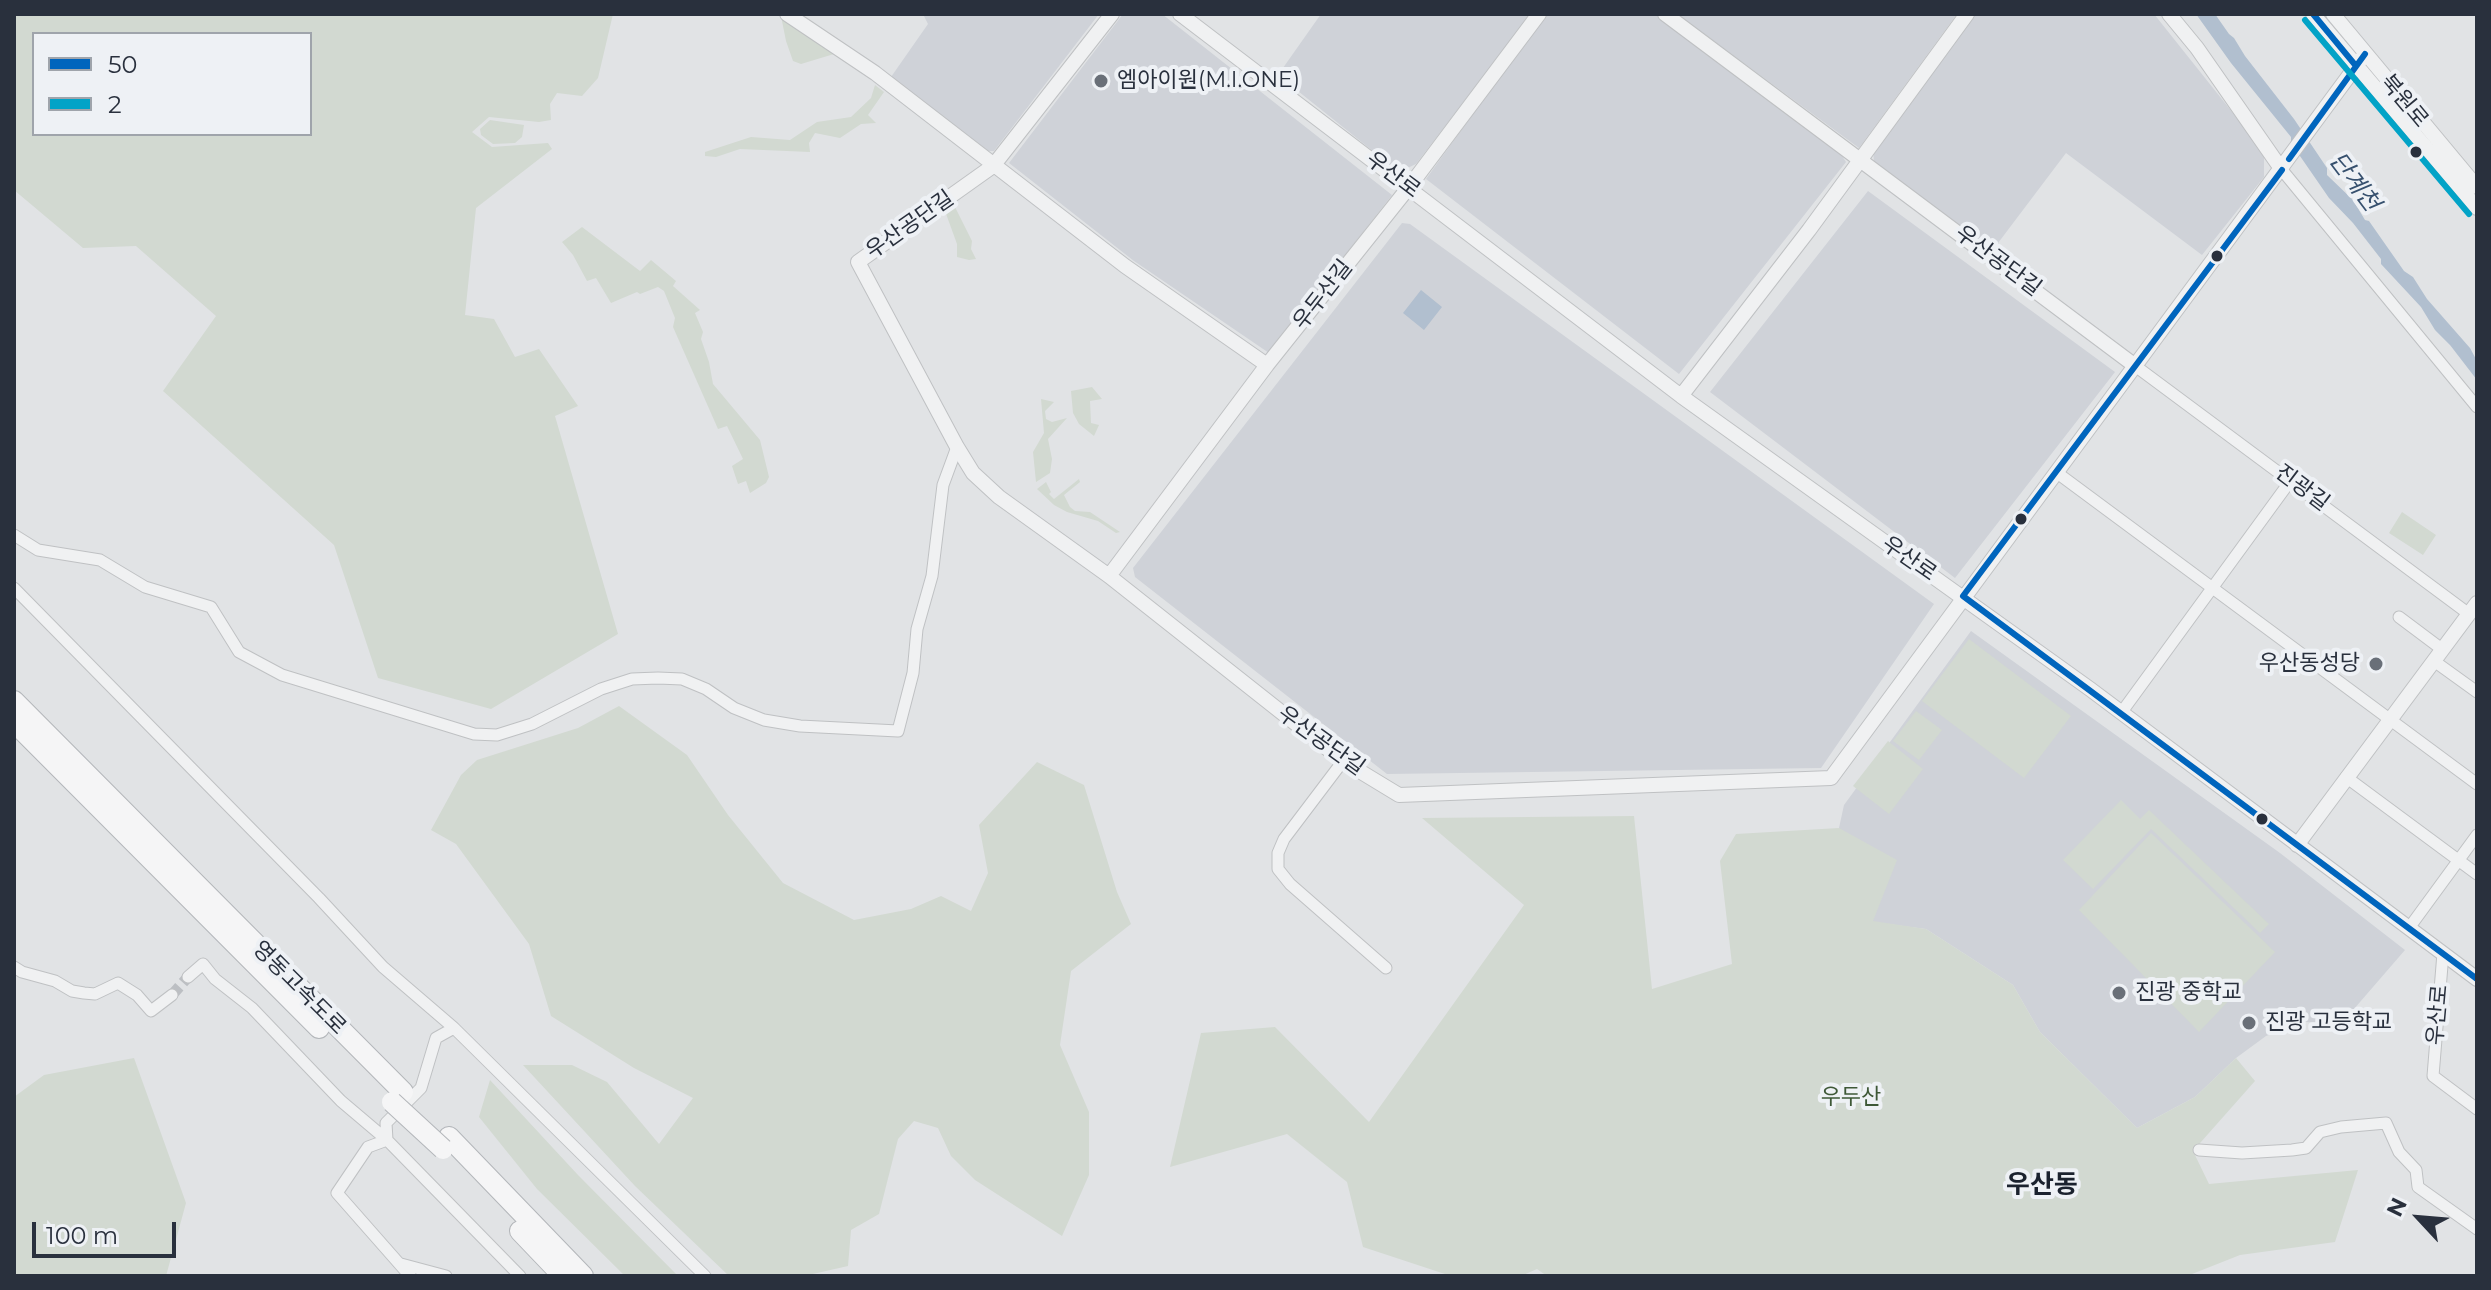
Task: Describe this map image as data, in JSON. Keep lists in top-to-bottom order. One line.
{"streets":{"highway":["영동고속도로"],"street":["북원로","우산로","우산공단길","우두산길","진광길"]},"crossings":[["북원로","우산공단길"],["우산로","우산공단길"],["우산로","우두산길"],["우산로","진광길"],["우산공단길","우두산길"],["우산공단길","진광길"]],"districts":["우산동"],"water":["단계천"],"parks":["우두산"],"places":["엠아이원(M.I.ONE)","우산동성당","진광 중학교","진광 고등학교"],"lines":["transit line 50","transit line 2"],"legend":["50","2"],"scale_bar":"100 m","north":"top left"}
